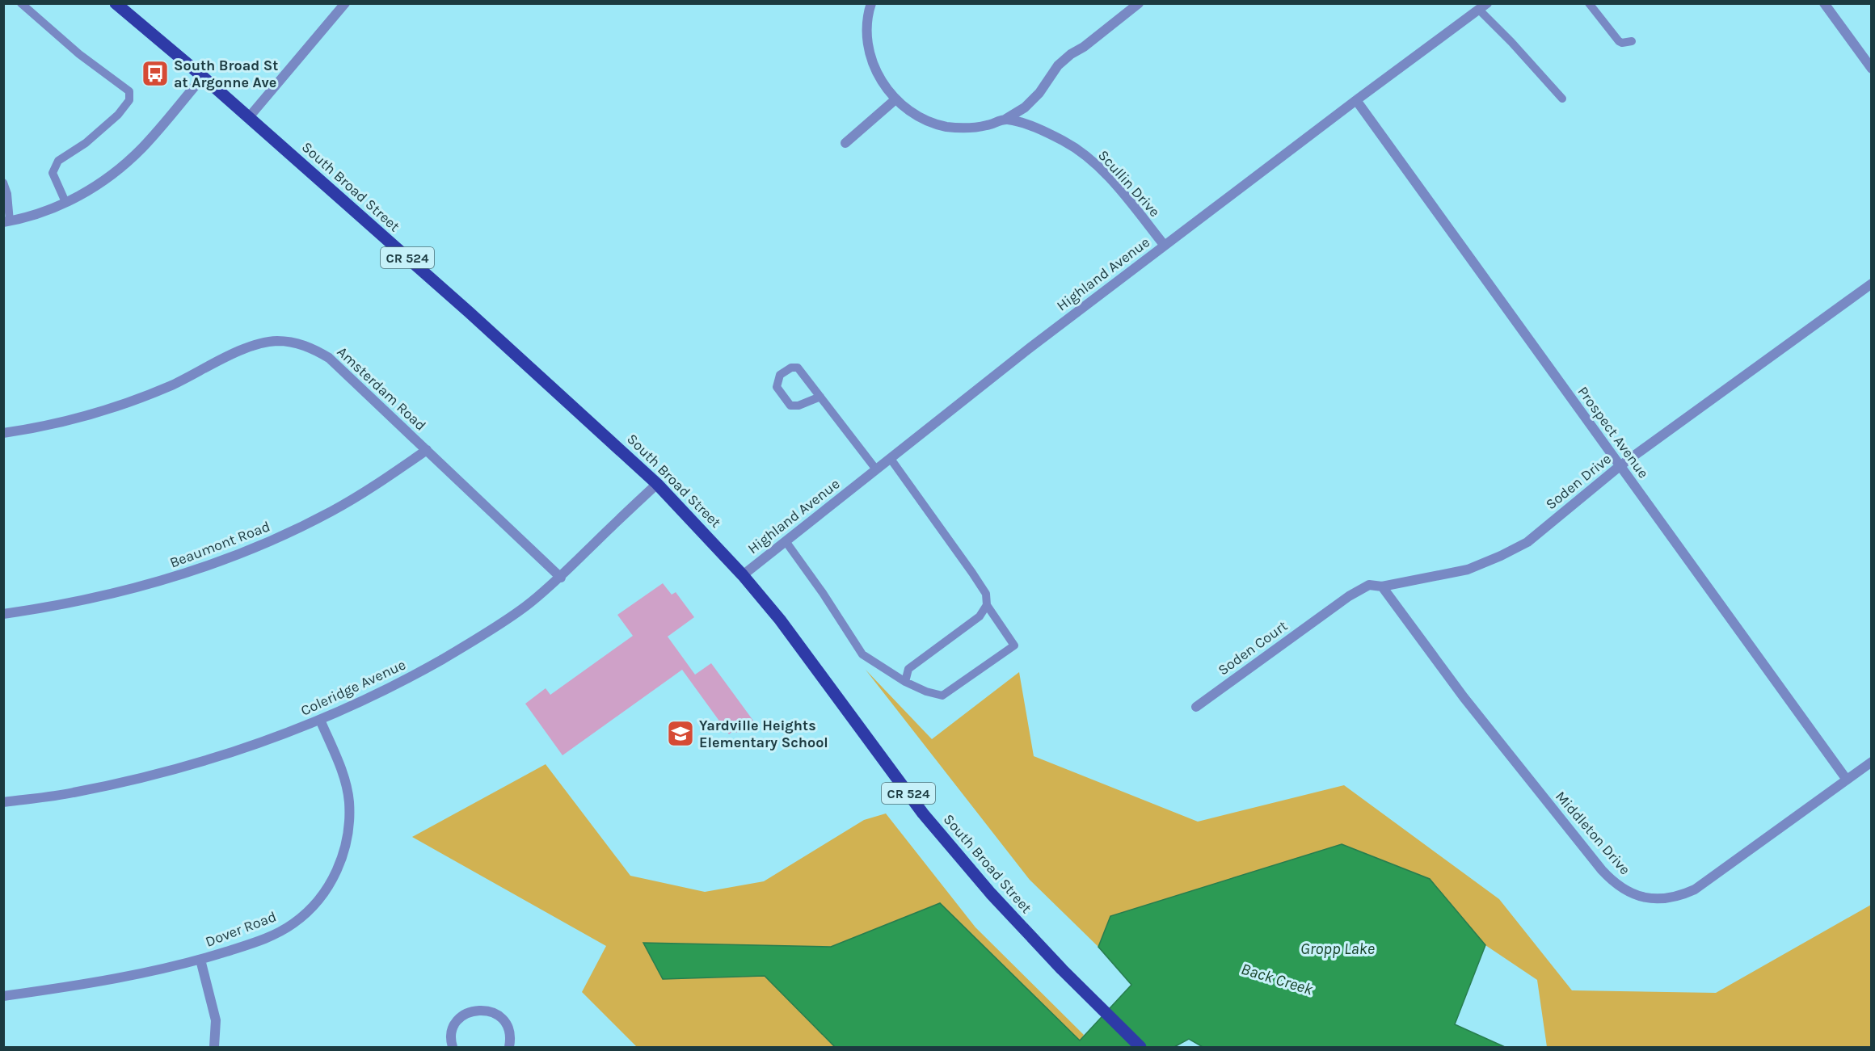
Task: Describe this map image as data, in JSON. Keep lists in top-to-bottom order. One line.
{"streets":{"main road":["South Broad Street","CR 524"],"street":["Scullin Drive","Highland Avenue","Amsterdam Road","Prospect Avenue","Soden Drive","Beaumont Road","Soden Court","Coleridge Avenue","Middleton Drive","Dover Road"]},"crossings":[["Scullin Drive","Highland Avenue"],["South Broad Street","Highland Avenue"],["South Broad Street","Coleridge Avenue"],["Highland Avenue","Prospect Avenue"],["Amsterdam Road","Beaumont Road"],["Amsterdam Road","Coleridge Avenue"],["Prospect Avenue","Soden Drive"],["Prospect Avenue","Middleton Drive"],["Soden Drive","Soden Court"],["Soden Drive","Middleton Drive"],["Coleridge Avenue","Dover Road"]],"water":["Gropp Lake","Back Creek"],"places":{"bus stop":["South Broad St at Argonne Ave"],"school or university":["Yardville Heights Elementary School"]}}
